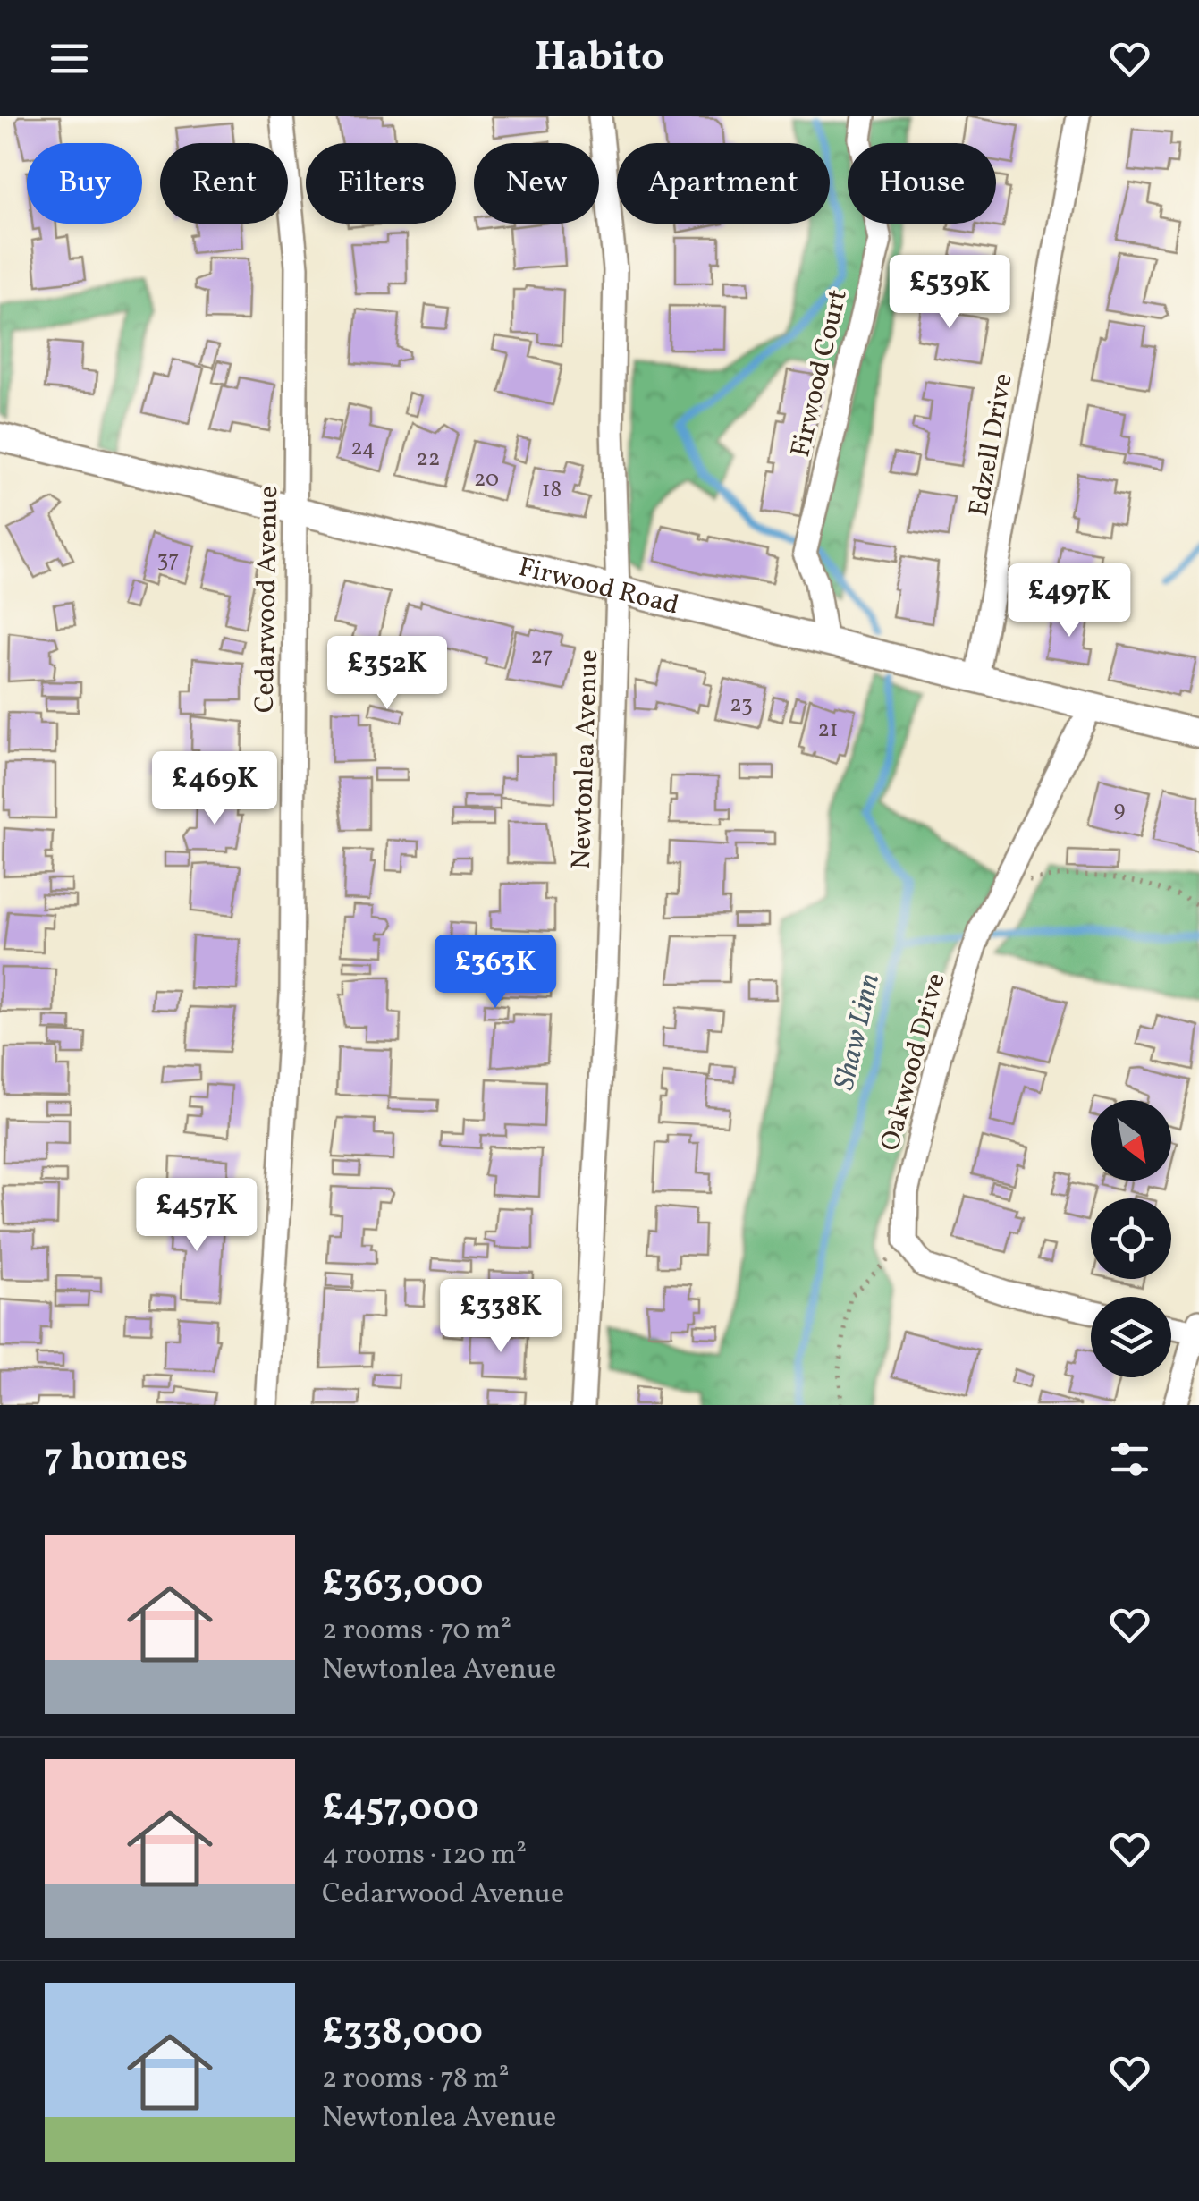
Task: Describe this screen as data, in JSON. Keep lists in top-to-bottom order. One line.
{"streets":{"street":["Firwood Court","Edzell Drive","Firwood Road","Cedarwood Avenue","Newtonlea Avenue","Oakwood Drive"]},"crossings":[["Firwood Court","Firwood Road"],["Edzell Drive","Firwood Road"],["Firwood Road","Cedarwood Avenue"],["Firwood Road","Newtonlea Avenue"],["Firwood Road","Oakwood Drive"]],"water":["Shaw Linn"],"house_numbers":["24","22","20","18","37","27","23","21","9"],"north":"bottom right","page":{"header":"Habito","chip":["Buy","Rent","Filters","New","Apartment","House"],"price":["£539K","£497K","£352K","£469K","£363K","£457K","£338K"],"heading":"7 homes","list":[{"name":"£363,000","note":"2 rooms · 70 m² · Newtonlea Avenue"},{"name":"£457,000","note":"4 rooms · 120 m² · Cedarwood Avenue"},{"name":"£338,000","note":"2 rooms · 78 m² · Newtonlea Avenue"}]}}
